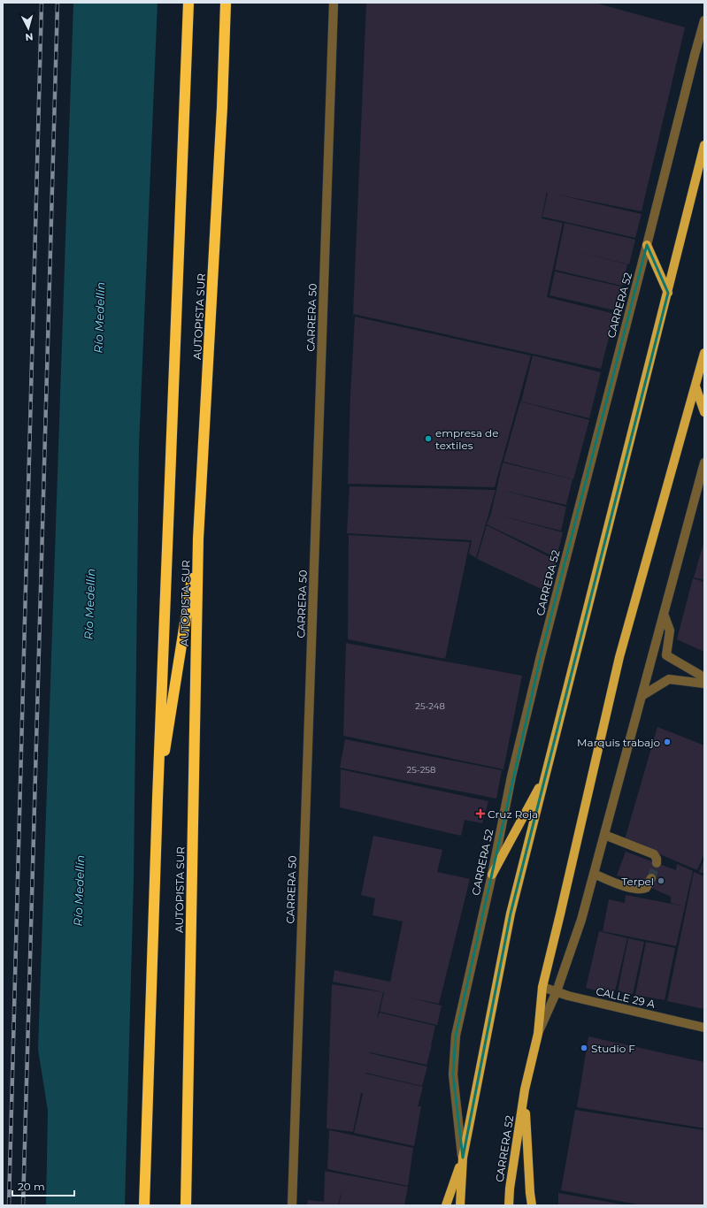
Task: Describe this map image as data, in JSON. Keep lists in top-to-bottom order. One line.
{"streets":{"highway":["AUTOPISTA SUR"],"main road":["CARRERA 52"],"street":["CARRERA 50","CALLE 29 A"]},"crossings":[["CARRERA 52","CALLE 29 A"]],"water":["Río Medellín"],"places":{"other":["empresa de textiles","Marquis trabajo","Terpel","Studio F"],"health":["Cruz Roja"]},"house_numbers":["25-248","25-258"],"scale_bar":"20 m","north":"bottom"}
